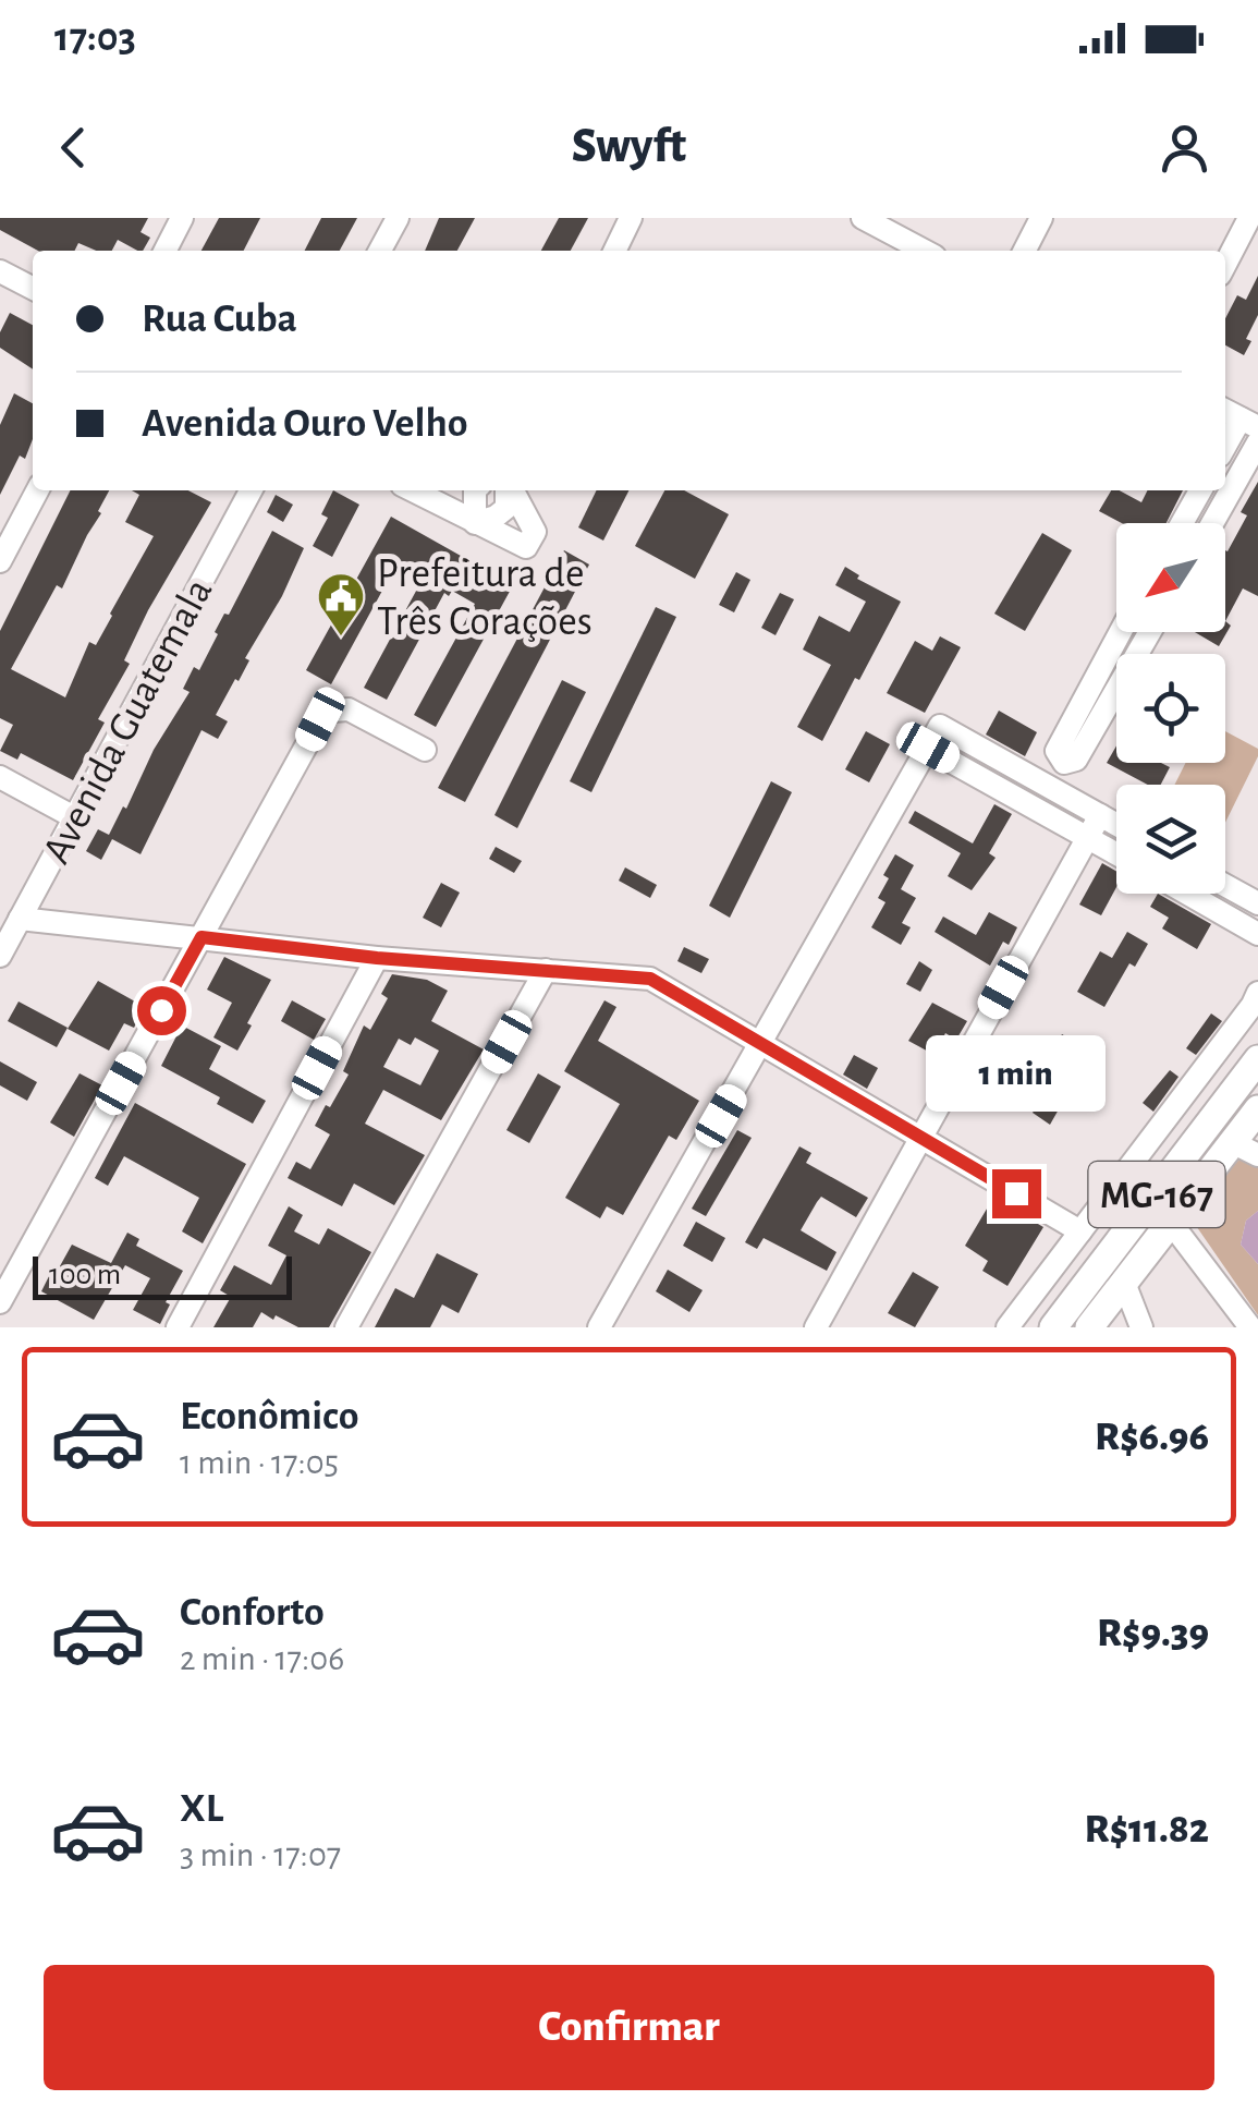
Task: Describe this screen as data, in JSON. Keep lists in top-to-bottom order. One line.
{"streets":{"main road":["MG-167"],"street":["Avenida Guatemala"]},"places":{"public building":["Prefeitura de Três Corações"]},"scale_bar":"100 m","north":"bottom left","page":{"status":"17:03","header":"Swyft","banner":["Rua Cuba","Avenida Ouro Velho"],"bubble":"1 min","scale":"100 m","list":[{"name":"Econômico","note":"1 min · 17:05","value":"R$6.96"},{"name":"Conforto","note":"2 min · 17:06","value":"R$9.39"},{"name":"XL","note":"3 min · 17:07","value":"R$11.82"}],"buttons":"Confirmar"}}
